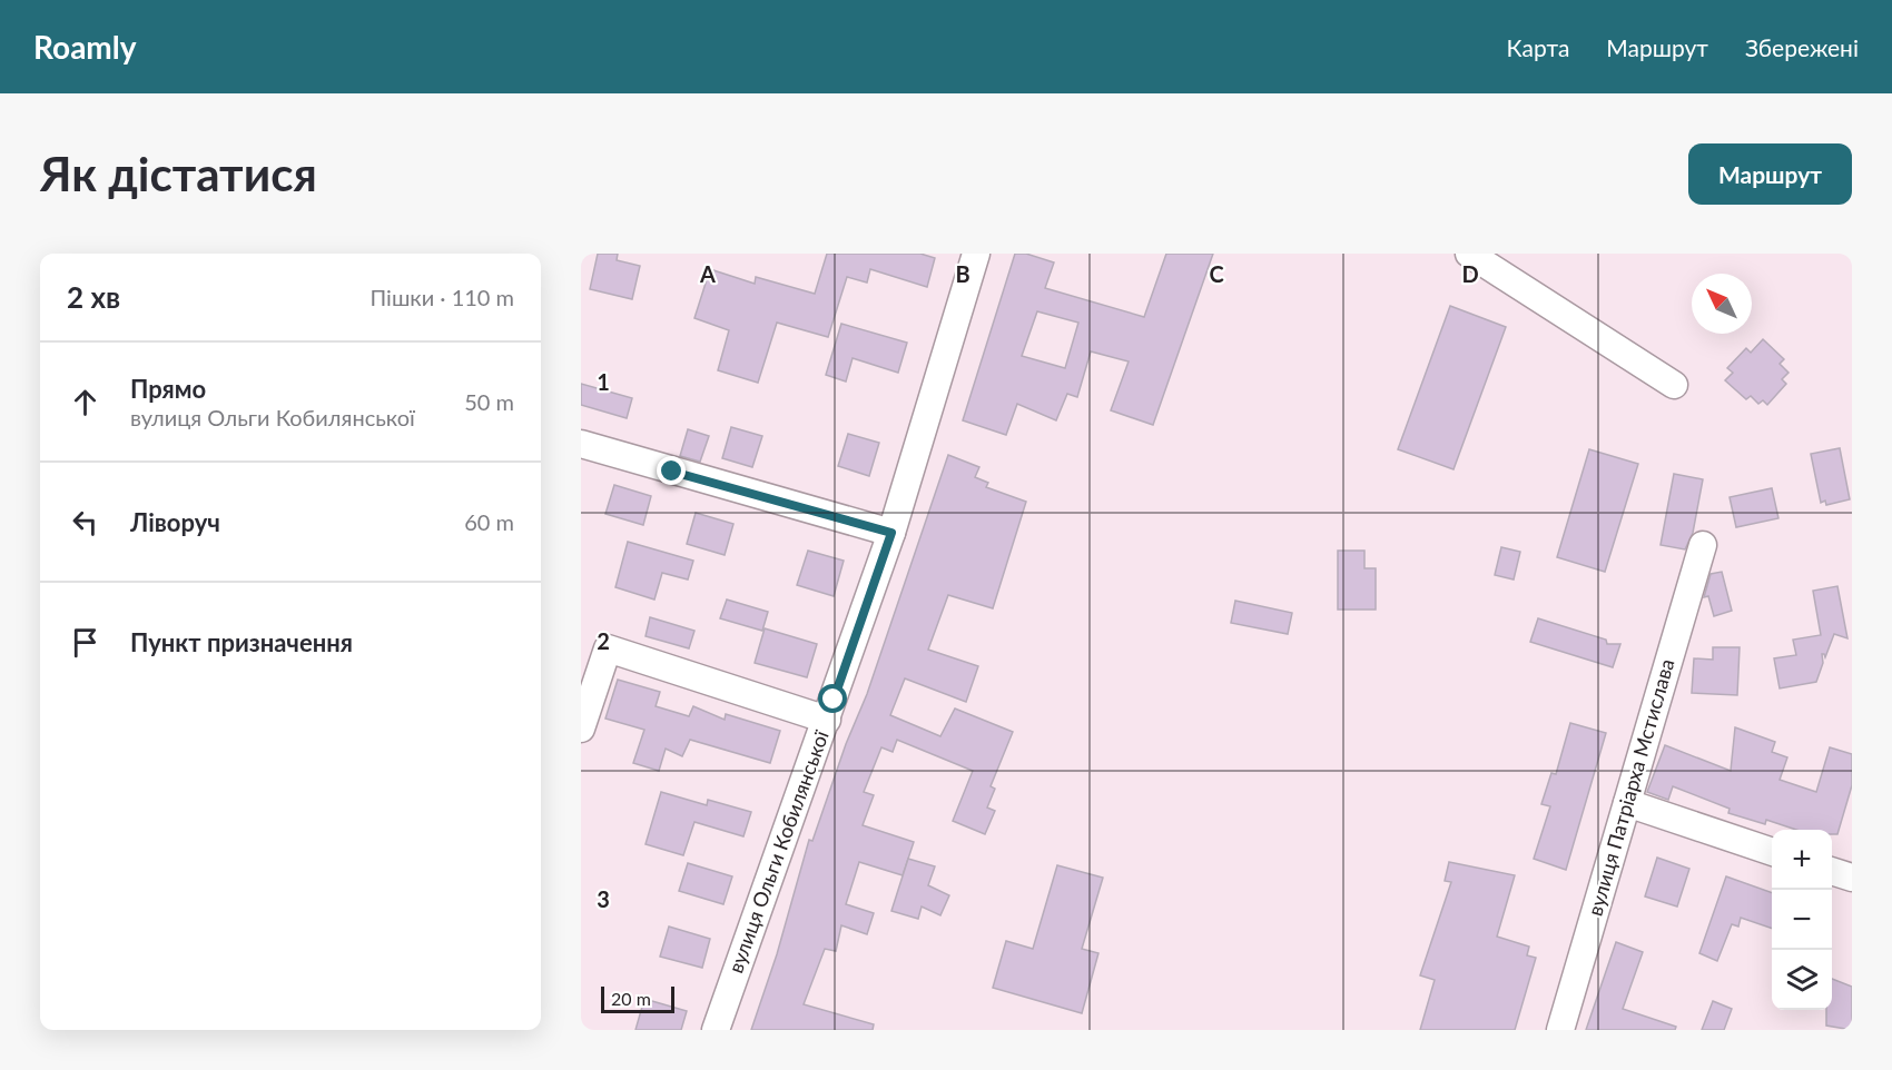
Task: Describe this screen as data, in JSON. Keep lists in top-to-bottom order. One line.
{"streets":{"street":["вулиця Патріарха Мстислава","вулиця Ольги Кобилянської"]},"scale_bar":"20 m","north":"top left","page":{"header":"Roamly","nav":["Карта","Маршрут","Збережені"],"buttons":"Маршрут","title":"Як дістатися","heading":["2 хв","Пішки · 110 m"],"list":[["Прямо","вулиця Ольги Кобилянської","50 m"],["Ліворуч","60 m"],"Пункт призначення"],"map_buttons":["+","−"],"scale":"20 m"},"grid":{"columns":["A","B","C","D"],"rows":["1","2","3"]}}
